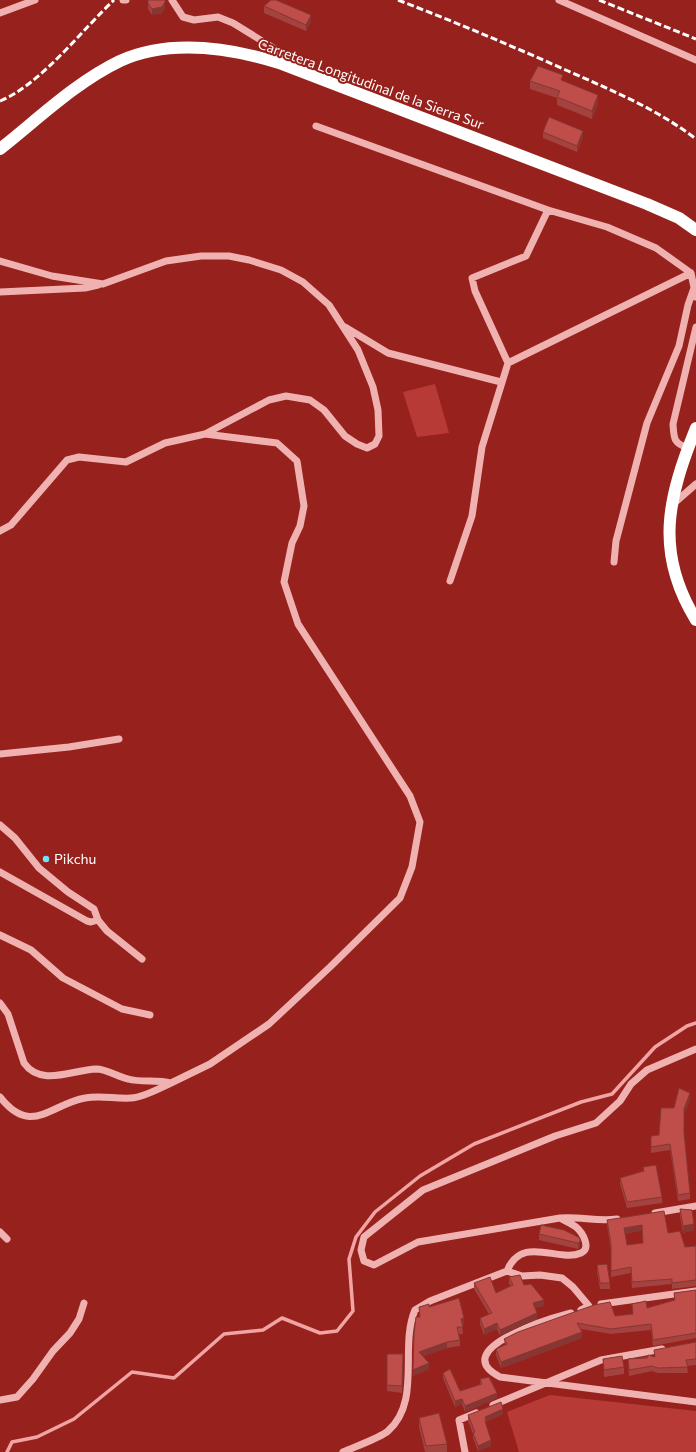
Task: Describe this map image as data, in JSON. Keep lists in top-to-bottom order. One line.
{"streets":{"highway":["Carretera Longitudinal de la Sierra Sur"]},"places":["Pikchu"]}
